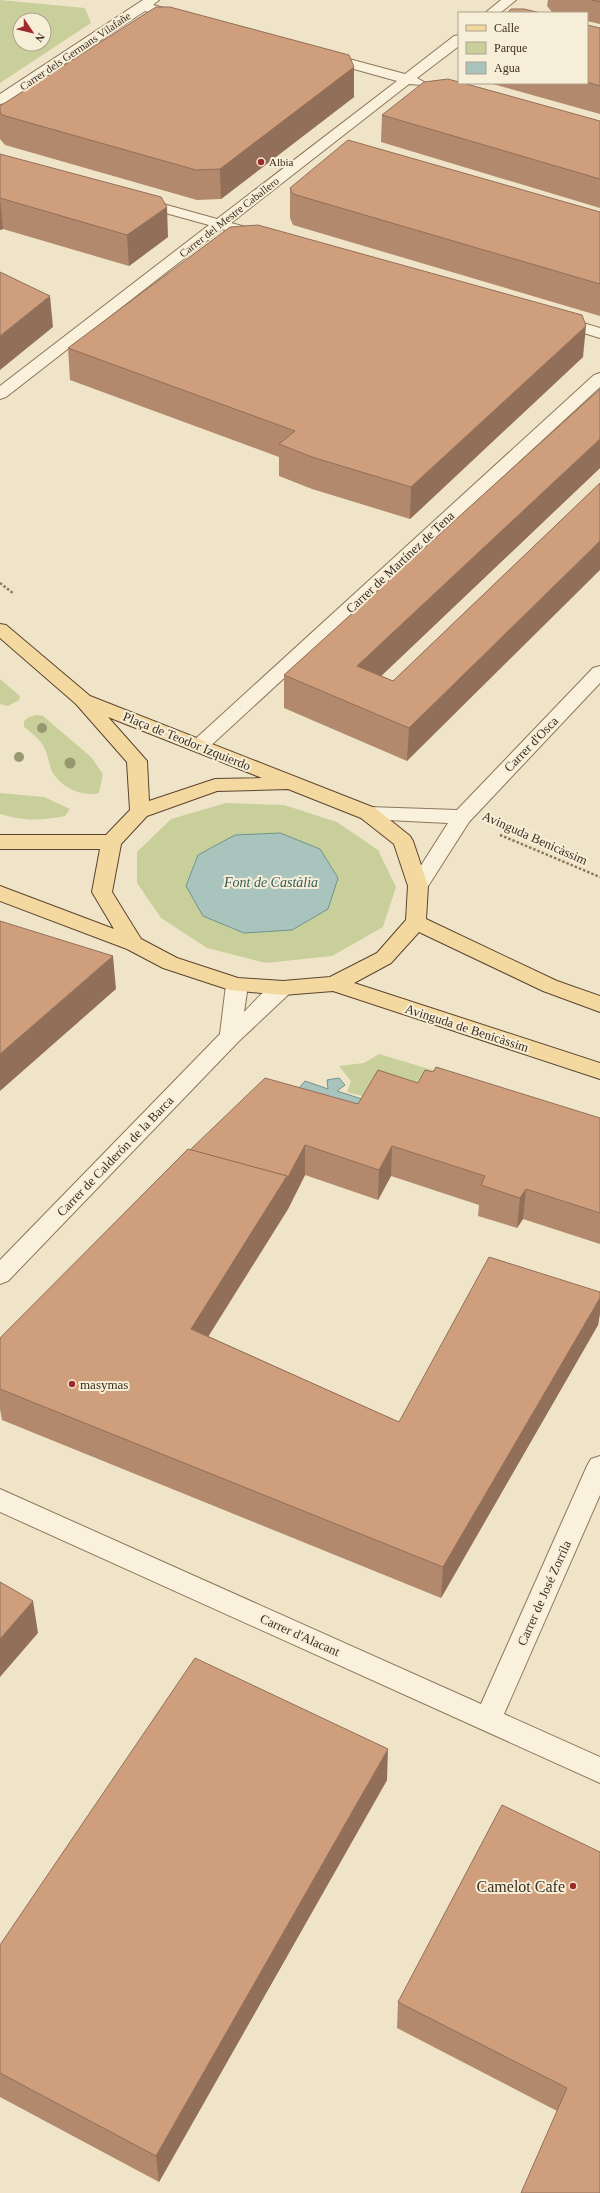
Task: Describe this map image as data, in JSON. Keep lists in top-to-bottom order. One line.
{"streets":{"main road":["Plaça de Teodor Izquierdo","Avinguda de Benicàssim"],"street":["Carrer dels Germans Vilafañe","Carrer del Mestre Caballero","Carrer de Martínez de Tena","Carrer d'Osca","Carrer de Calderón de la Barca","Carrer de José Zorrila","Carrer d'Alacant"],"path":["Avinguda Benicàssim"]},"crossings":[["Carrer de Martínez de Tena","Plaça de Teodor Izquierdo"],["Plaça de Teodor Izquierdo","Carrer d'Osca"],["Carrer d'Osca","Avinguda Benicàssim"],["Carrer de José Zorrila","Carrer d'Alacant"]],"water":["Font de Castàlia"],"places":["Albia","masymas","Camelot Cafe"],"legend":["Calle","Parque","Agua"],"north":"bottom right"}
